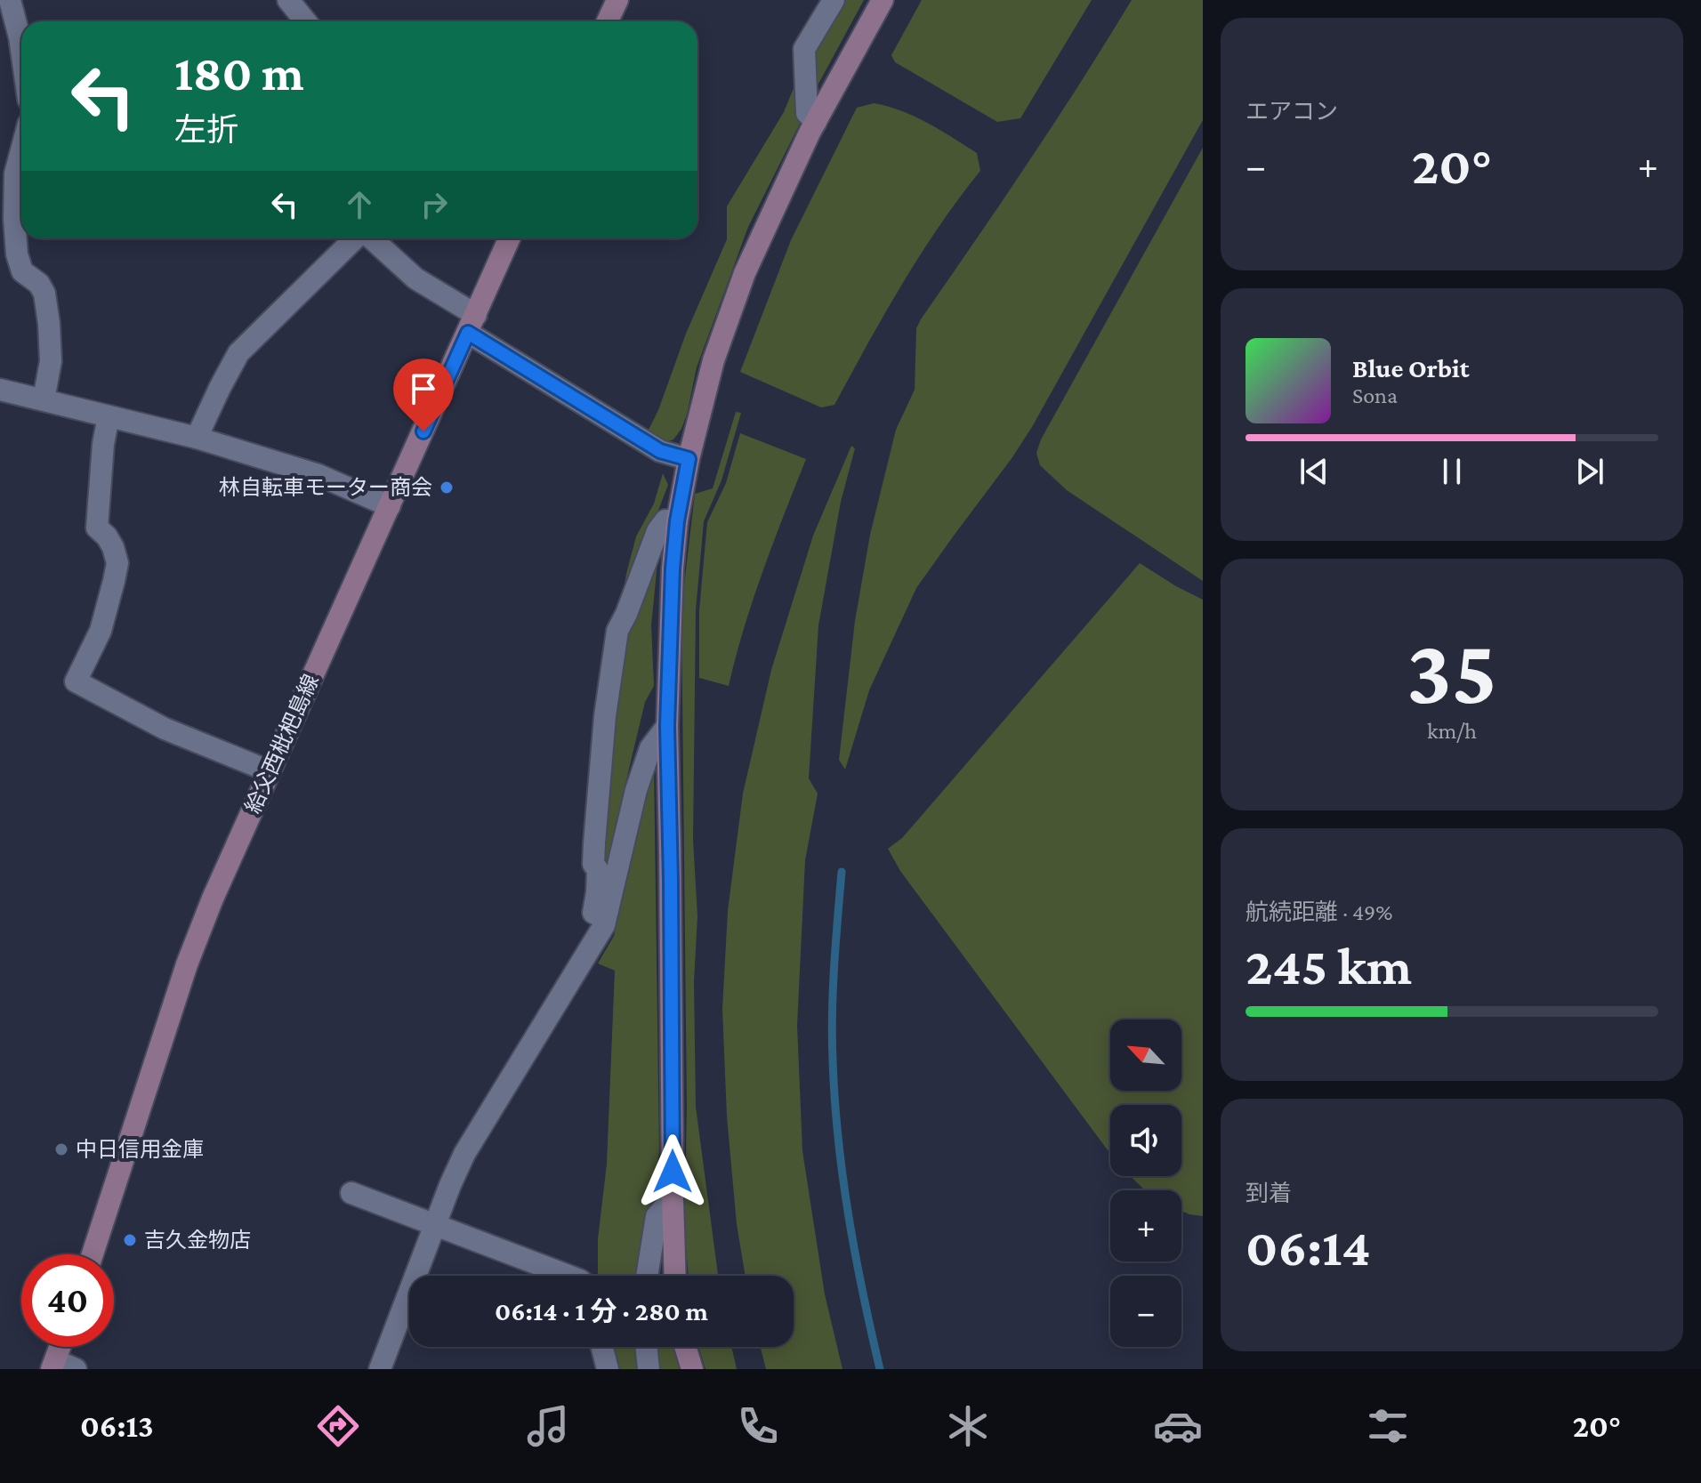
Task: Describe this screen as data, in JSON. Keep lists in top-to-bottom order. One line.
{"streets":{"street":["給父西枇杷島線"]},"places":["林自転車モーター商会","中日信用金庫","吉久金物店"],"north":"top left","page":{"tile":["エアコン",["35","km/h"],["航続距離 · 49%","245 km"],["到着","06:14"]],"turn":["180 m","左折"],"heat":["−","20°","+"],"song":["Blue Orbit","Sona"],"map_buttons":["+","−"],"limit":"40","trip":"06:14 · 1 分 · 280 m","tabs":["06:13","20°"]}}
